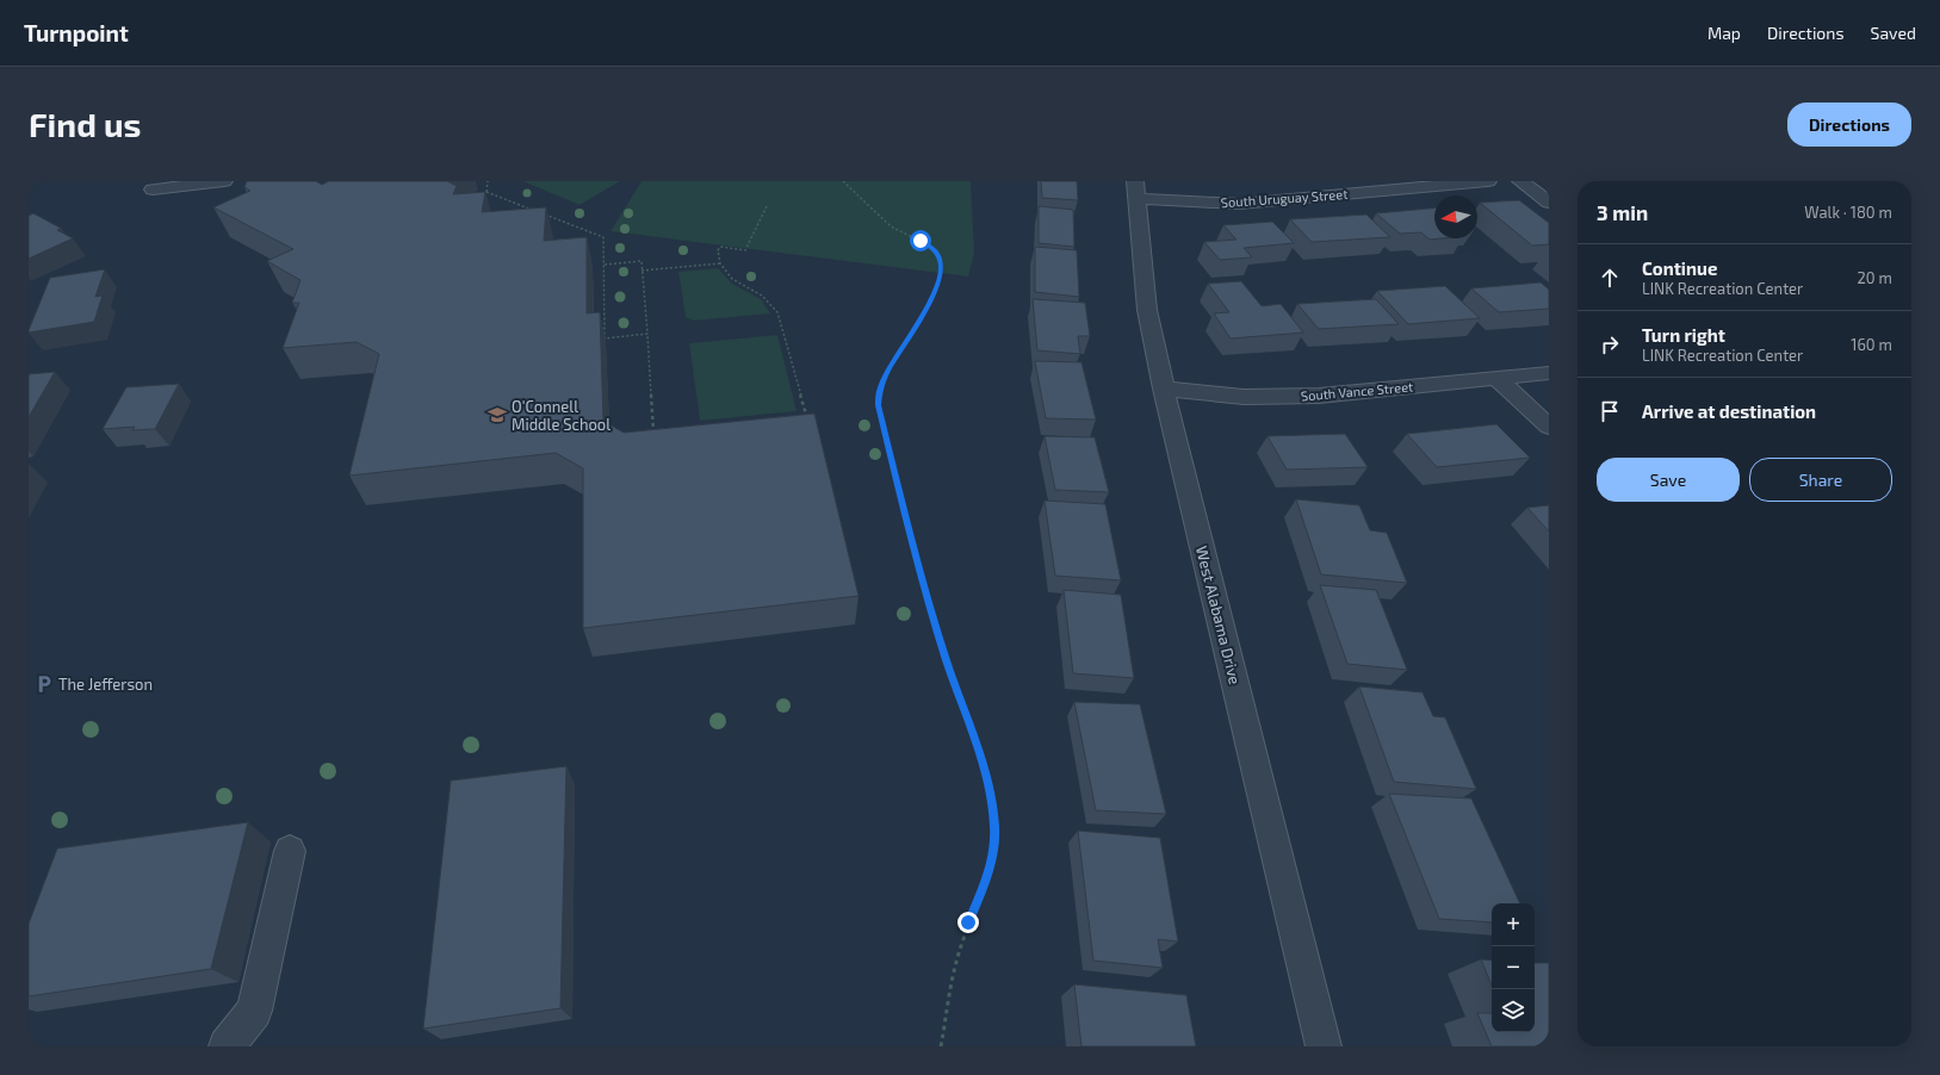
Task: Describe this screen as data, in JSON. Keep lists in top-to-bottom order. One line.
{"streets":{"street":["South Uruguay Street","South Vance Street","West Alabama Drive"]},"crossings":[["South Uruguay Street","West Alabama Drive"],["South Vance Street","West Alabama Drive"]],"places":{"school or university":["O'Connell Middle School"],"parking":["The Jefferson"]},"north":"left","page":{"header":"Turnpoint","nav":["Map","Directions","Saved"],"buttons":["Directions",["Save","Share"]],"title":"Find us","heading":["3 min","Walk · 180 m"],"list":[["Continue","LINK Recreation Center","20 m"],["Turn right","LINK Recreation Center","160 m"],"Arrive at destination"],"map_buttons":["+","−"]}}
